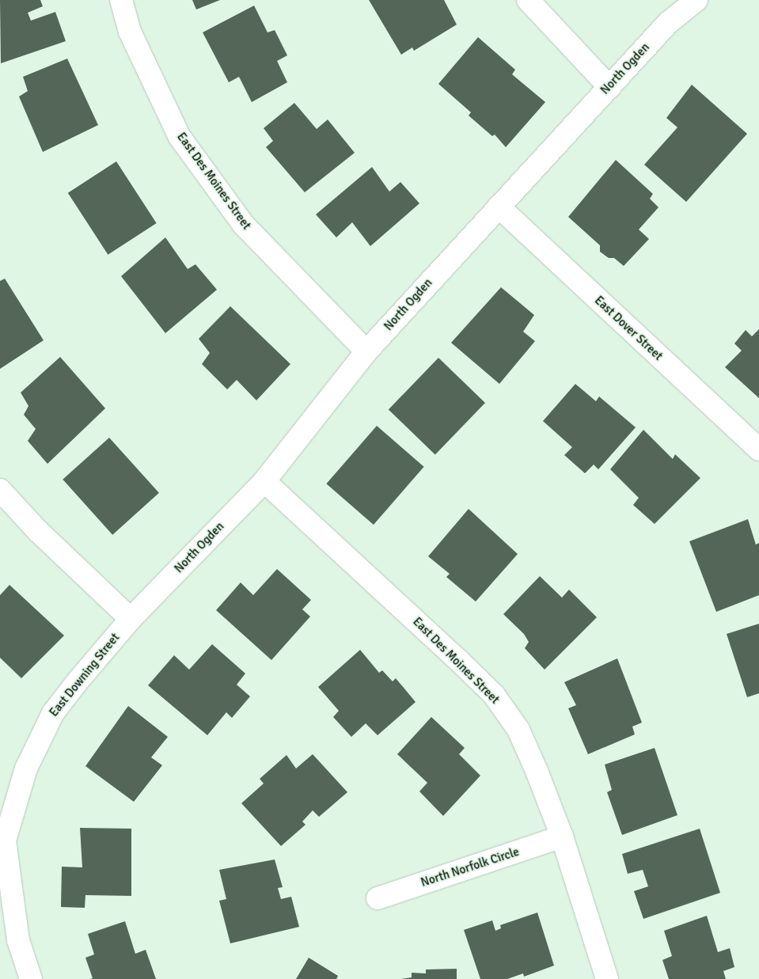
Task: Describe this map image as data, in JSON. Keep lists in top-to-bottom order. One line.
{"streets":{"street":["North Ogden","East Des Moines Street","East Dover Street","East Downing Street","North Norfolk Circle"]},"crossings":[["North Ogden","East Des Moines Street"],["North Ogden","East Dover Street"],["North Ogden","East Downing Street"],["East Des Moines Street","North Norfolk Circle"]]}
